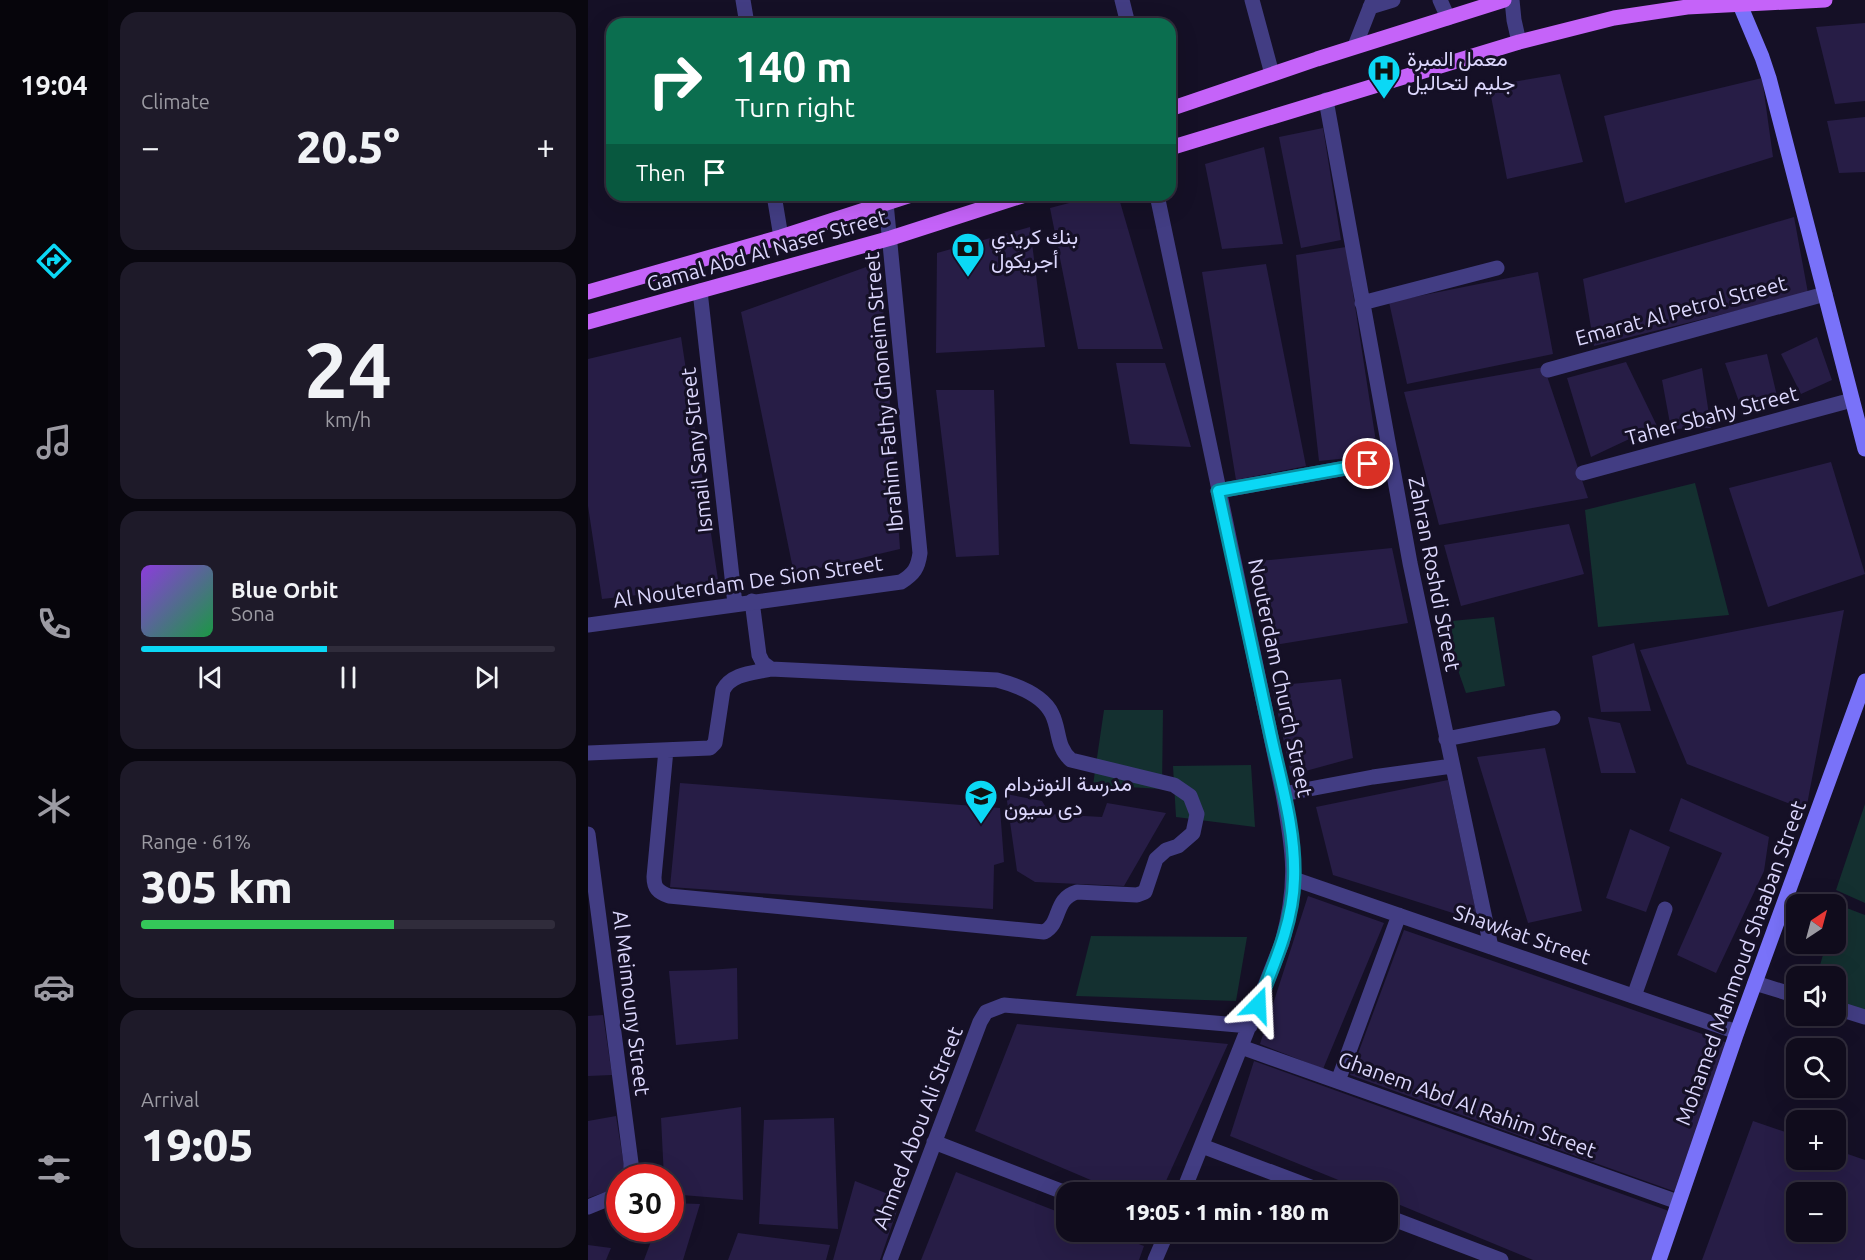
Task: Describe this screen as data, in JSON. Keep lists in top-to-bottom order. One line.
{"streets":{"main road":["Gamal Abd Al Naser Street"],"street":["Emarat Al Petrol Street","Ibrahim Fathy Ghoneim Street","Taher Sbahy Street","Ismail Sany Street","Zahran Roshdi Street","Al Nouterdam De Sion Street","Nouterdam Church Street","Shawkat Street","Mohamed Mahmoud Shaaban Street","Al Meimouny Street","Ghanem Abd Al Rahim Street","Ahmed Abou Ali Street"]},"crossings":[["Gamal Abd Al Naser Street","Ibrahim Fathy Ghoneim Street"],["Gamal Abd Al Naser Street","Ismail Sany Street"],["Ibrahim Fathy Ghoneim Street","Al Nouterdam De Sion Street"],["Ismail Sany Street","Al Nouterdam De Sion Street"],["Zahran Roshdi Street","Shawkat Street"],["Nouterdam Church Street","Shawkat Street"],["Nouterdam Church Street","Ghanem Abd Al Rahim Street"],["Nouterdam Church Street","Ahmed Abou Ali Street"],["Shawkat Street","Mohamed Mahmoud Shaaban Street"],["Mohamed Mahmoud Shaaban Street","Ghanem Abd Al Rahim Street"]],"places":{"hospital":["معمل المبرة جليم لتحاليل"],"bank":["بنك كريدي أجريكول"],"school or university":["مدرسة النوتردام دى سيون"]},"north":"top right","page":{"tabs":"19:04","tile":["Climate",["24","km/h"],["Range · 61%","305 km"],["Arrival","19:05"]],"turn":["140 m","Turn right"],"heat":["−","20.5°","+"],"then":"Then","song":["Blue Orbit","Sona"],"map_buttons":["+","−"],"limit":"30","trip":"19:05 · 1 min · 180 m"}}
